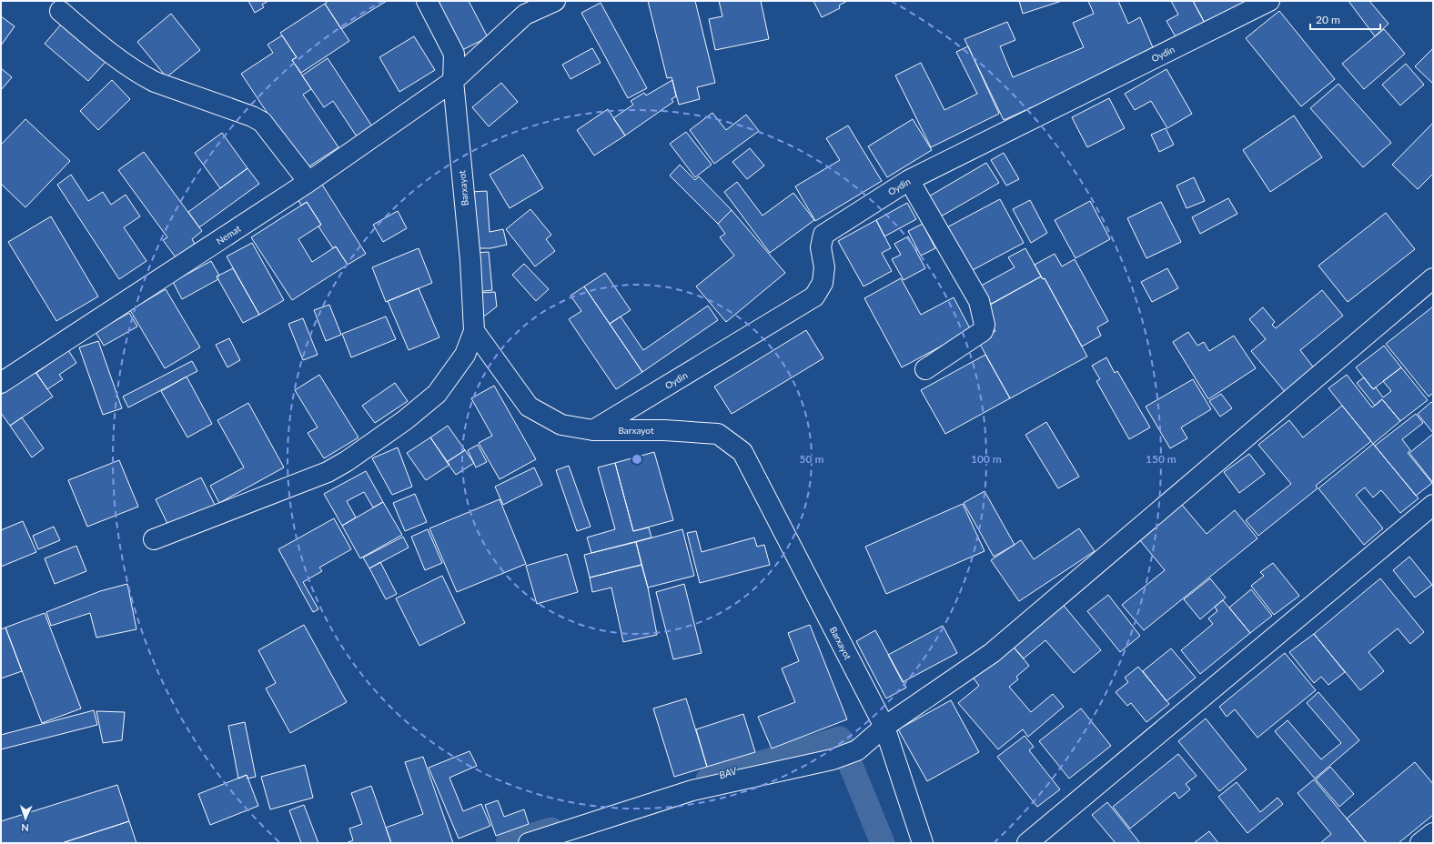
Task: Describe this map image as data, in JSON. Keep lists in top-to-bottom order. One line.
{"streets":{"street":["Oydin","Barxayot","Nemat"]},"crossings":[["Oydin","Barxayot"],["Barxayot","Nemat"]],"water":["BAV"],"scale_bar":"20 m","north":"bottom","rings":["50 m","100 m","150 m"]}
